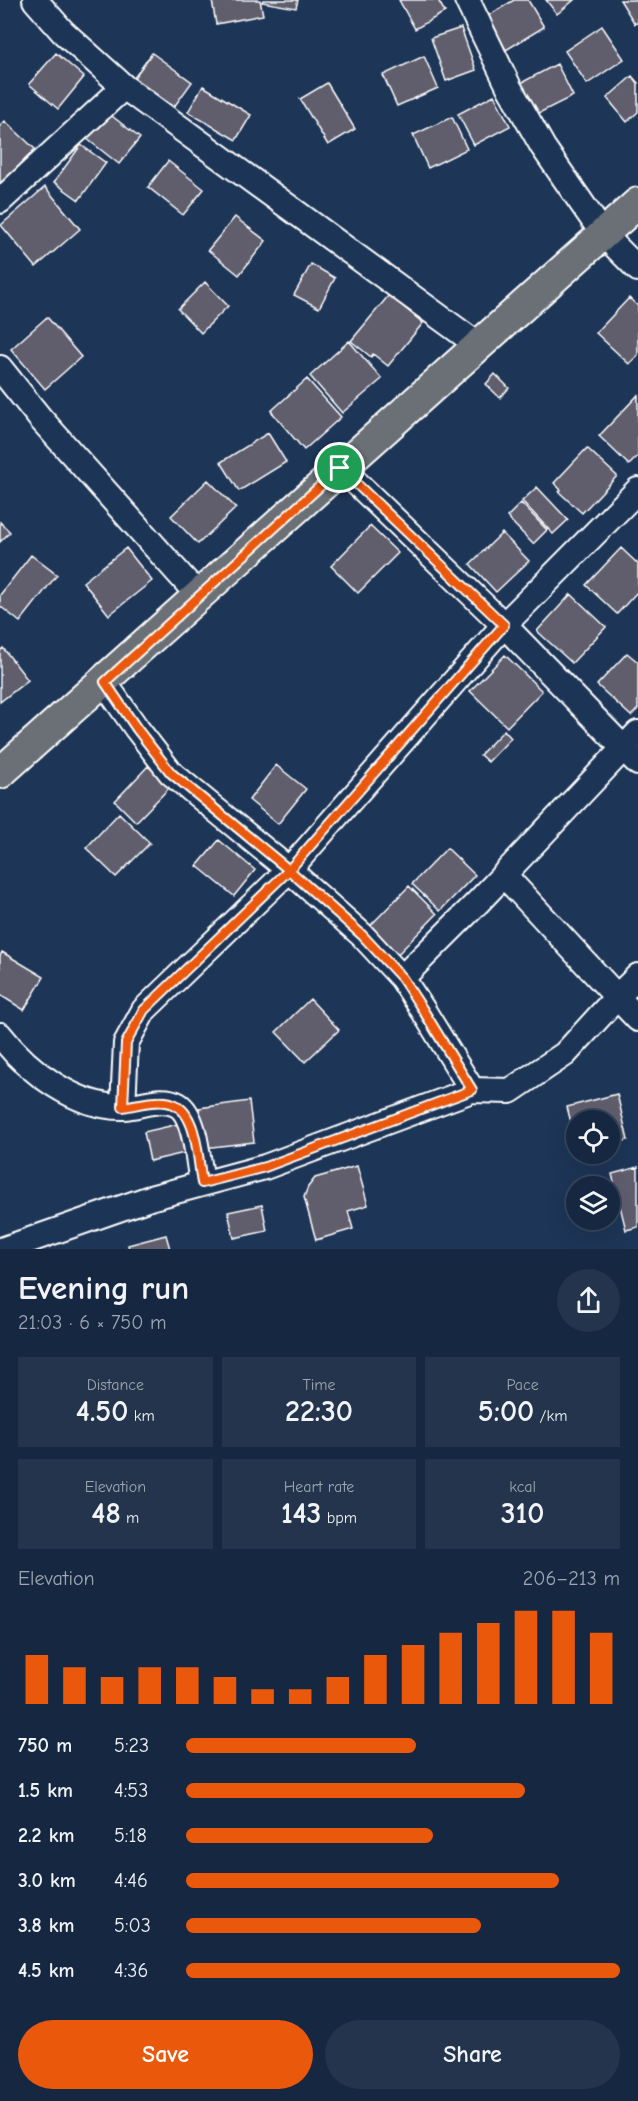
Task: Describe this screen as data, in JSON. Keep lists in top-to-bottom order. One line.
{"page":{"heading":["Evening run","21:03 · 6 × 750 m"],"stats":[["Distance","4.50 km"],["Time","22:30"],["Pace","5:00 /km"],["Elevation","48 m"],["Heart rate","143 bpm"],["kcal","310"]],"chart":["Elevation","206–213 m"],"list":[{"name":"750 m","note":"5:23"},{"name":"1.5 km","note":"4:53"},{"name":"2.2 km","note":"5:18"},{"name":"3.0 km","note":"4:46"},{"name":"3.8 km","note":"5:03"},{"name":"4.5 km","note":"4:36"}],"buttons":["Save","Share"]}}
